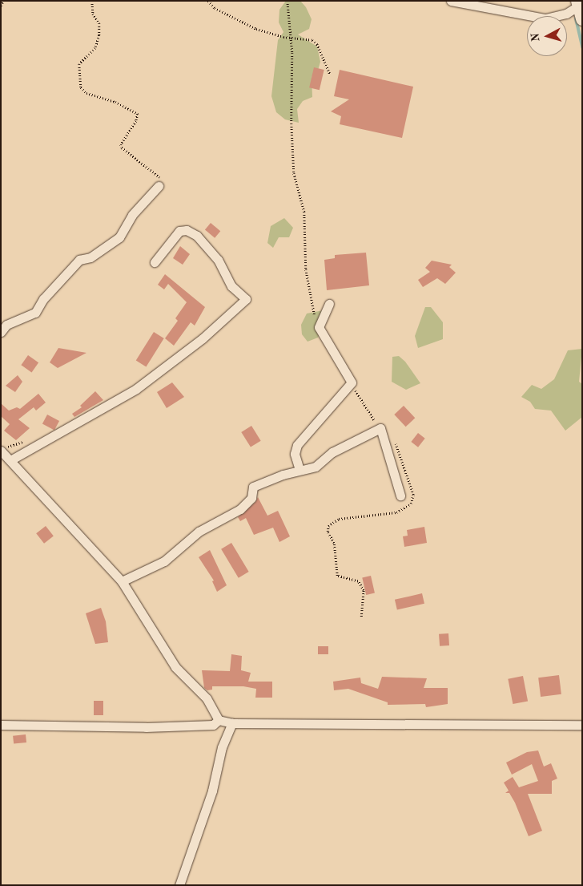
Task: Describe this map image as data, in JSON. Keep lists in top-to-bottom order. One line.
{"north":"left"}
